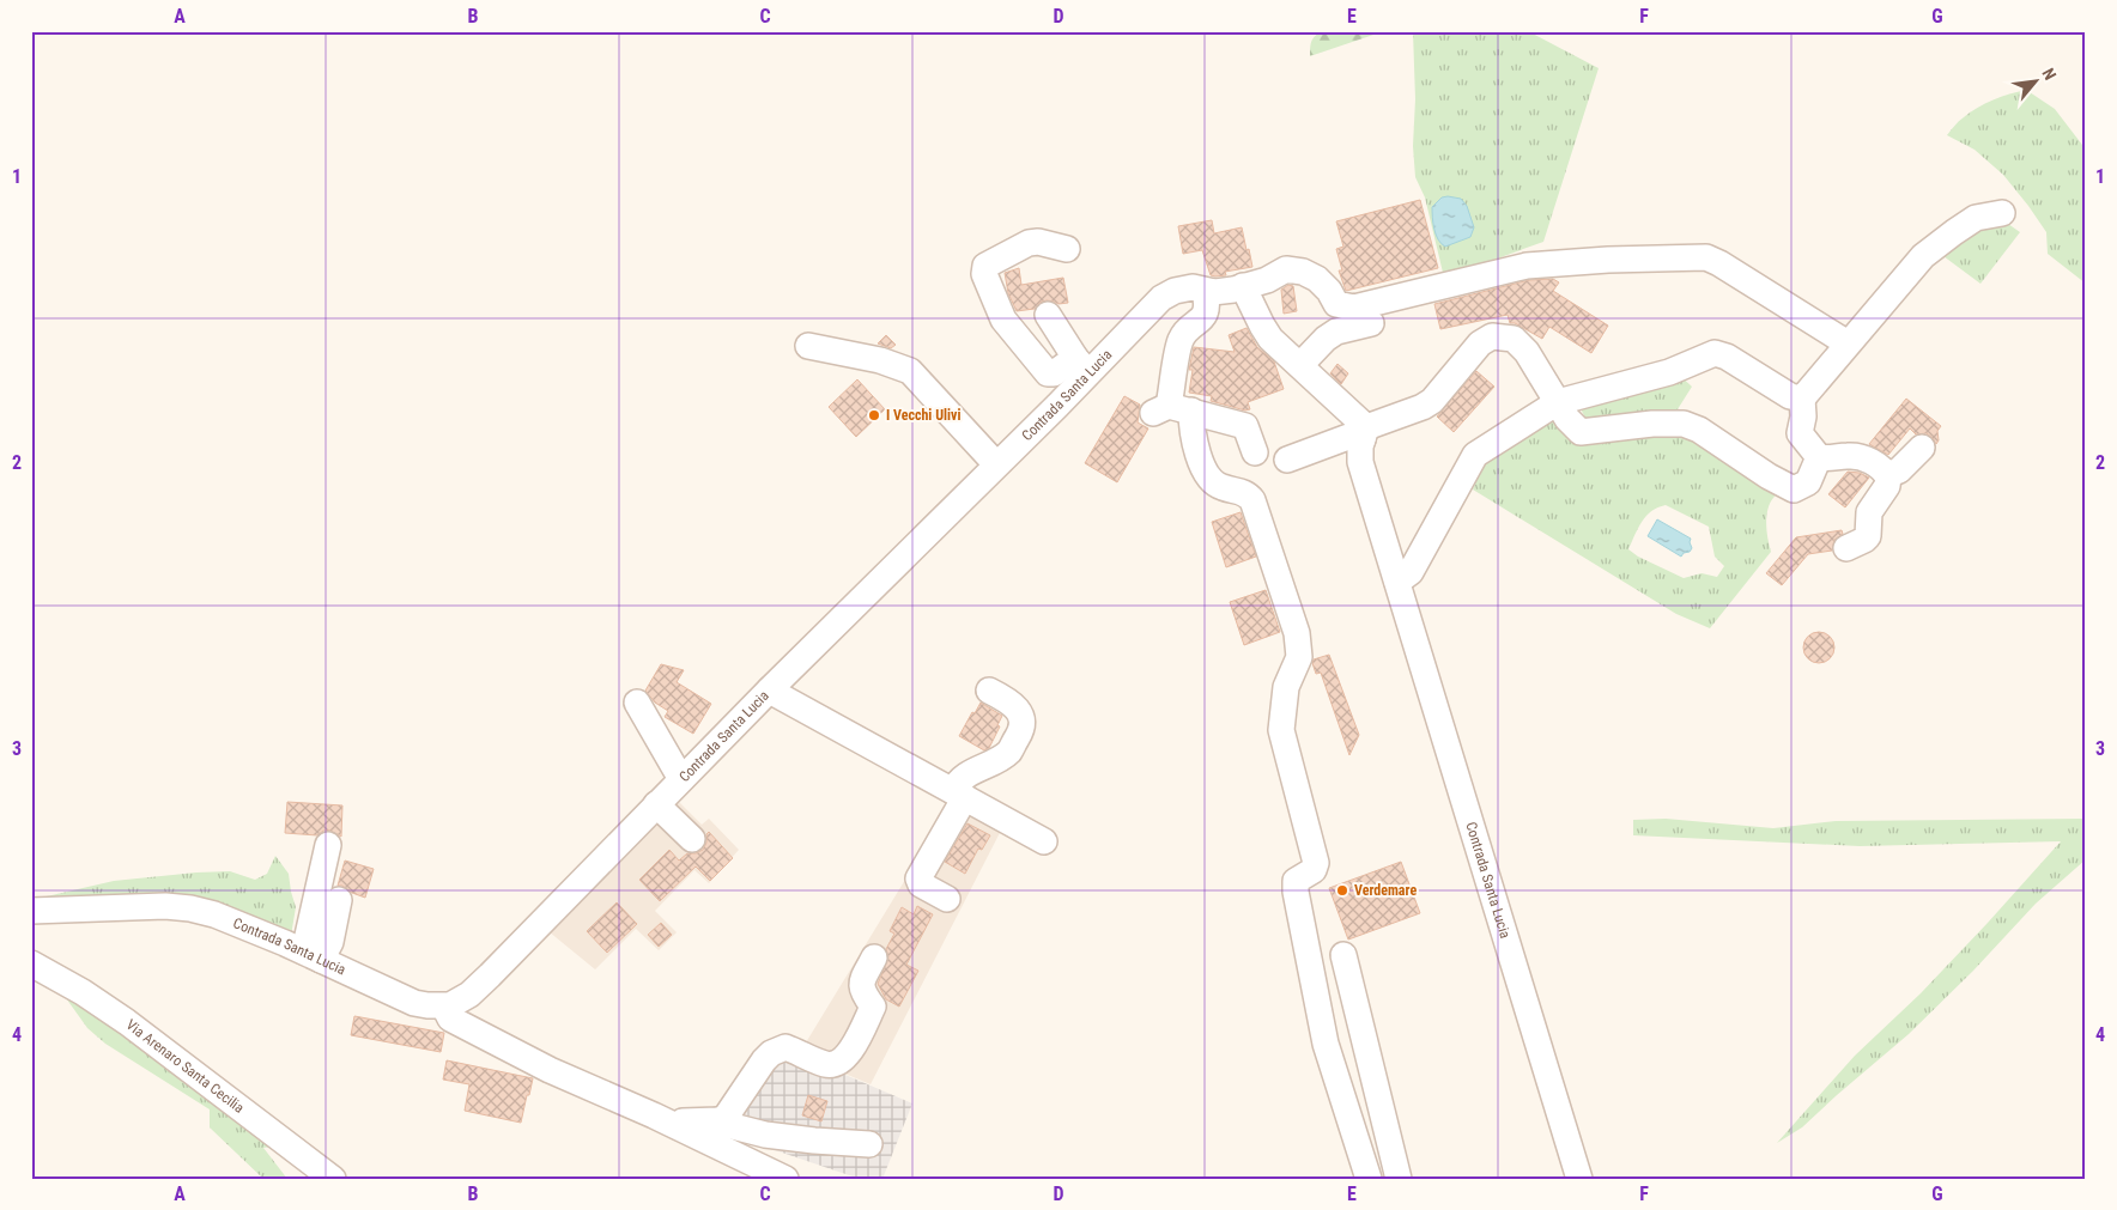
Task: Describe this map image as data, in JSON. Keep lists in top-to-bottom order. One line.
{"streets":{"street":["Contrada Santa Lucia","Via Arenaro Santa Cecilia"]},"places":["I Vecchi Ulivi","Verdemare"],"north":"top right","grid":{"columns":["A","B","C","D","E","F","G"],"rows":["1","2","3","4"]}}
